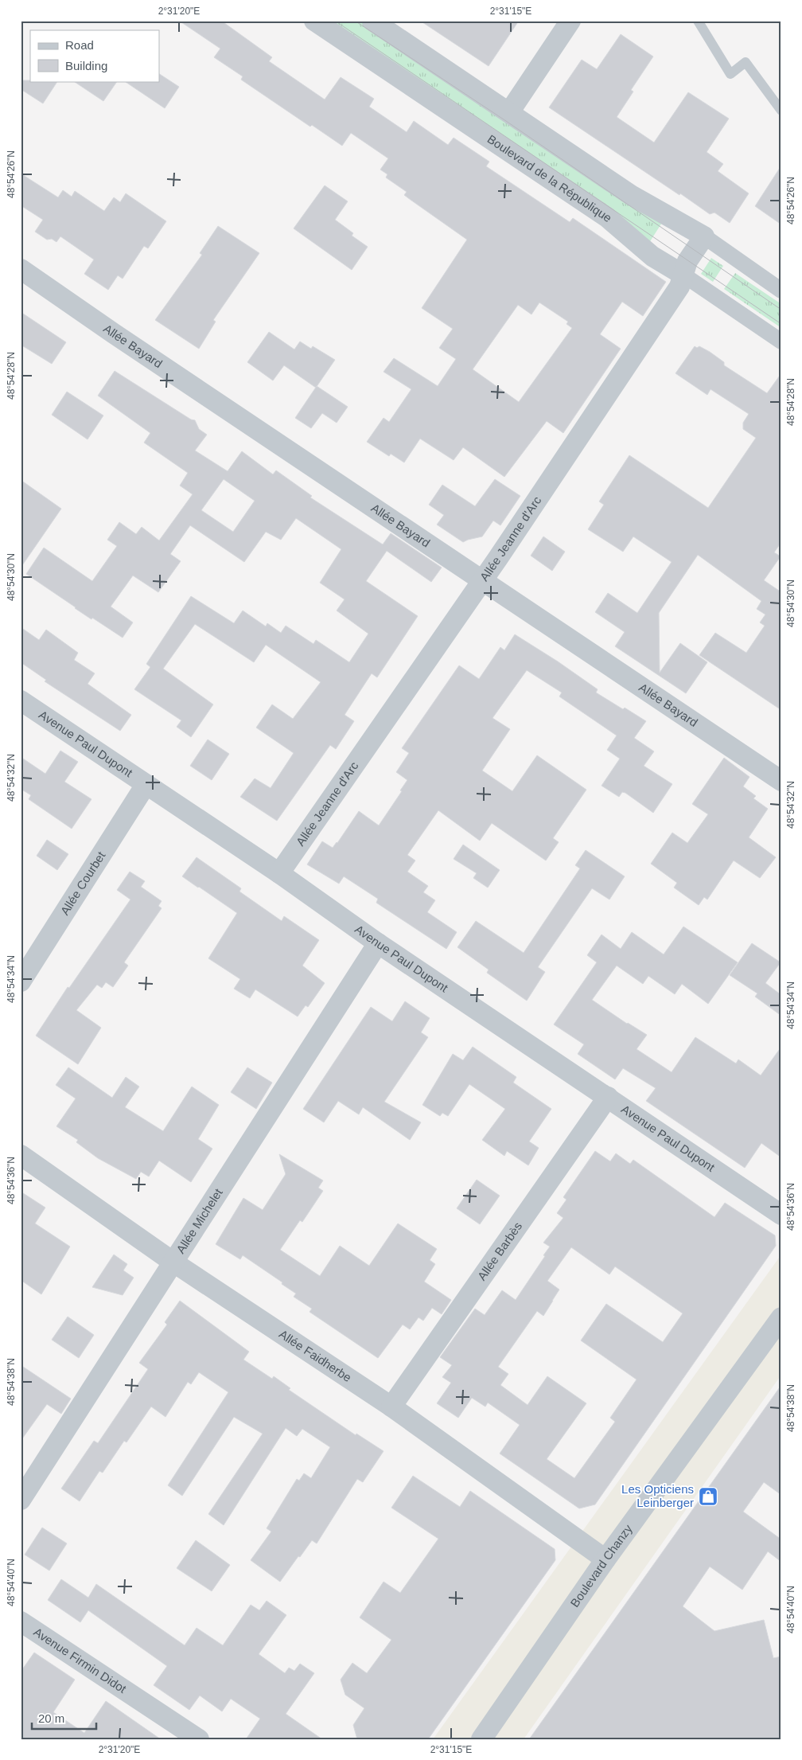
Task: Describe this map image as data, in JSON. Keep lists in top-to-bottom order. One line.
{"streets":{"street":["Boulevard de la République","Allée Bayard","Allée Jeanne d'Arc","Avenue Paul Dupont","Allée Courbet","Allée Michelet","Allée Barbès","Allée Faidherbe","Boulevard Chanzy","Avenue Firmin Didot"]},"crossings":[["Boulevard de la République","Allée Jeanne d'Arc"],["Allée Bayard","Allée Jeanne d'Arc"],["Allée Jeanne d'Arc","Avenue Paul Dupont"],["Avenue Paul Dupont","Allée Courbet"],["Avenue Paul Dupont","Allée Michelet"],["Avenue Paul Dupont","Allée Barbès"],["Allée Michelet","Allée Faidherbe"],["Allée Barbès","Allée Faidherbe"],["Allée Faidherbe","Boulevard Chanzy"]],"places":{"shop":["Les Opticiens Leinberger"]},"legend":["Road","Building"],"scale_bar":"20 m","coordinates":["2°31'20\"E","2°31'15\"E","48°54'26\"N","48°54'28\"N","48°54'30\"N","48°54'32\"N","48°54'34\"N","48°54'36\"N","48°54'38\"N","48°54'40\"N"]}
